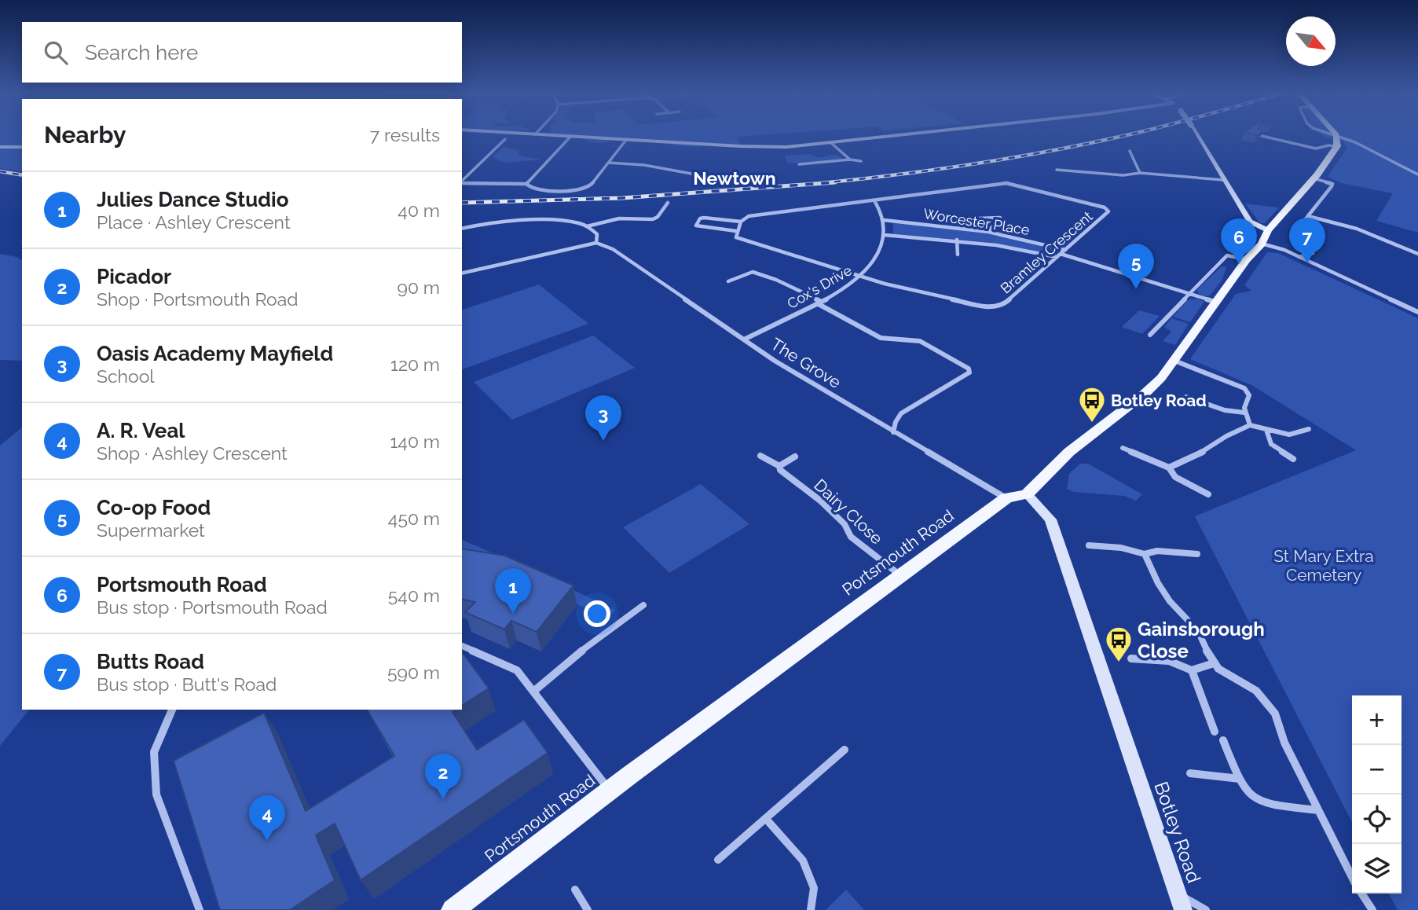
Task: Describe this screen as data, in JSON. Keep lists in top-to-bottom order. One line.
{"streets":{"main road":["Portsmouth Road"],"street":["Worcester Place","Bramley Crescent","Cox's Drive","The Grove","Dairy Close","Botley Road"]},"crossings":[["Worcester Place","Bramley Crescent"],["Worcester Place","Cox's Drive"],["Bramley Crescent","Cox's Drive"],["Cox's Drive","The Grove"],["The Grove","Portsmouth Road"],["Dairy Close","Portsmouth Road"],["Portsmouth Road","Botley Road"]],"districts":["Newtown"],"parks":["St Mary Extra Cemetery"],"places":{"bus stop":["Botley Road","Gainsborough Close"]},"north":"bottom right","page":{"search":"Search here","heading":["Nearby","7 results"],"list":[{"mark":"1","name":"Julies Dance Studio","note":"Place · Ashley Crescent","value":"40 m"},{"mark":"2","name":"Picador","note":"Shop · Portsmouth Road","value":"90 m"},{"mark":"3","name":"Oasis Academy Mayfield","note":"School","value":"120 m"},{"mark":"4","name":"A. R. Veal","note":"Shop · Ashley Crescent","value":"140 m"},{"mark":"5","name":"Co-op Food","note":"Supermarket","value":"450 m"},{"mark":"6","name":"Portsmouth Road","note":"Bus stop · Portsmouth Road","value":"540 m"},{"mark":"7","name":"Butts Road","note":"Bus stop · Butt's Road","value":"590 m"}],"pins":["7","6","5","3","1","2","4"],"map_buttons":["+","−"]}}
